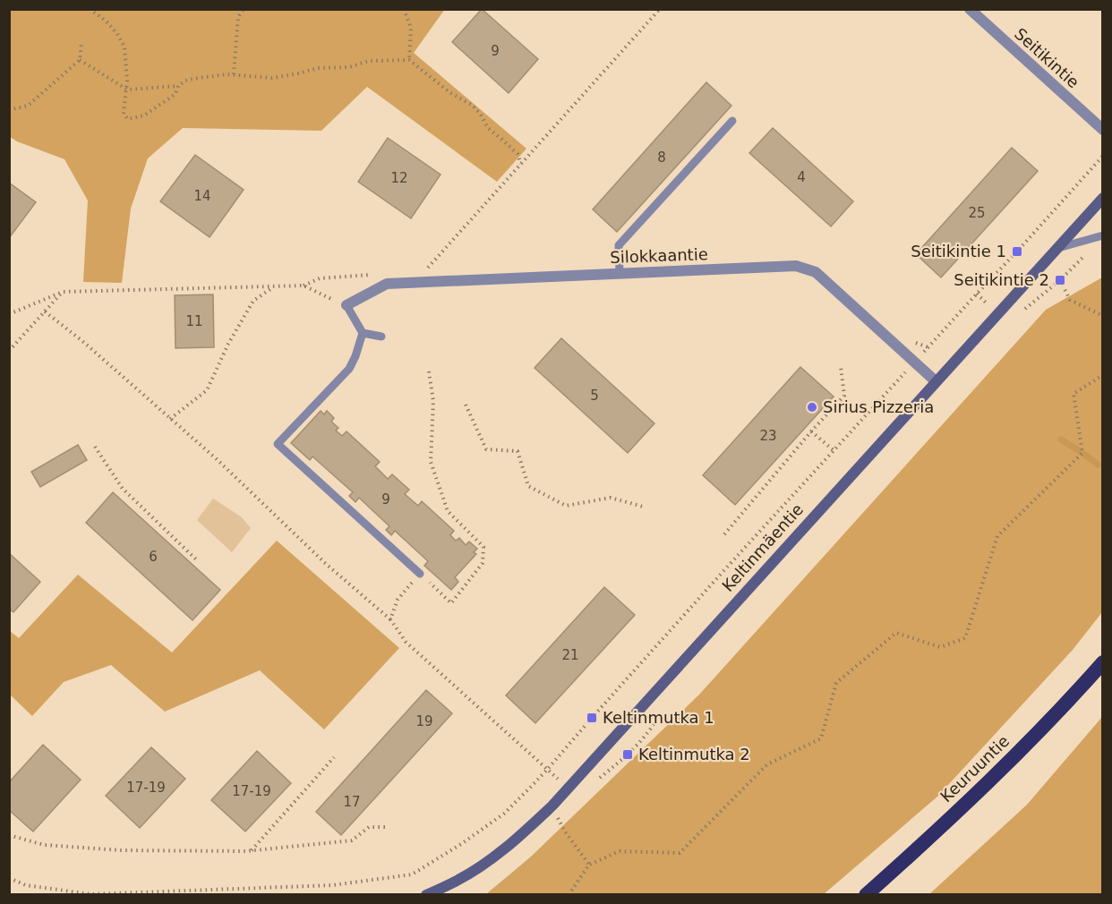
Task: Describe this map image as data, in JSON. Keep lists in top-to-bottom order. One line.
{"streets":{"highway":["Keuruuntie"],"main road":["Keltinmäentie"],"street":["Seitikintie","Silokkaantie"]},"crossings":[["Silokkaantie","Keltinmäentie"]],"places":{"transit":["Seitikintie 1","Seitikintie 2","Keltinmutka 1","Keltinmutka 2"],"other":["Sirius Pizzeria"]},"house_numbers":["9","8","4","12","14","25","11","5","23","9","6","21","19","17-19","17-19","17"]}
